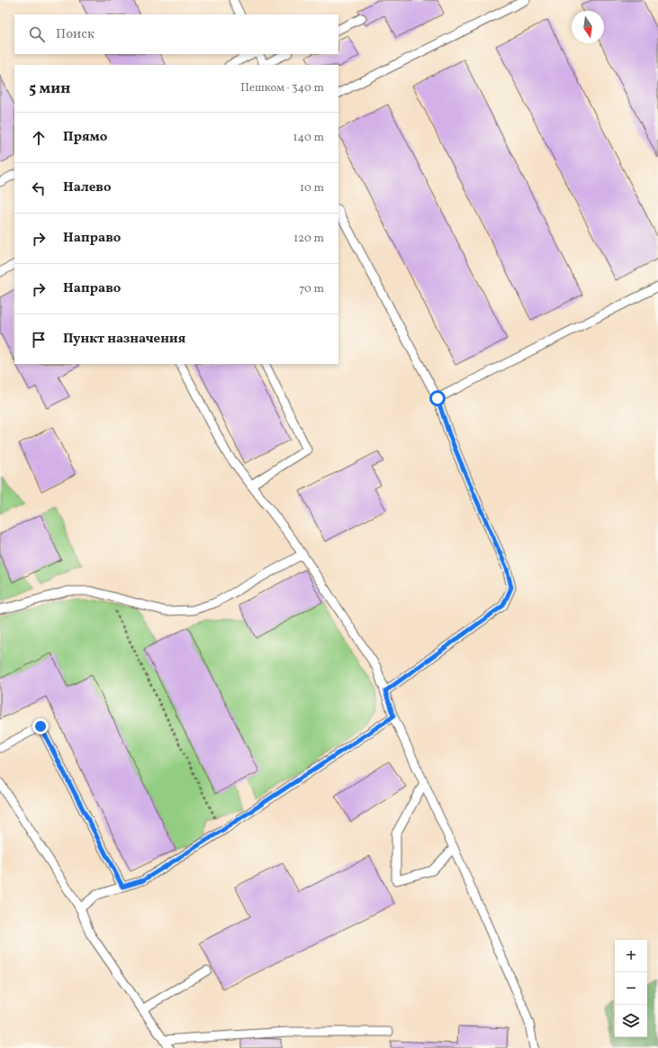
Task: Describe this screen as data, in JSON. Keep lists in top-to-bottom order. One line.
{"north":"bottom","page":{"search":"Поиск","heading":["5 мин","Пешком · 340 m"],"list":[["Прямо","140 m"],["Налево","10 m"],["Направо","120 m"],["Направо","70 m"],"Пункт назначения"],"map_buttons":["+","−"]}}
